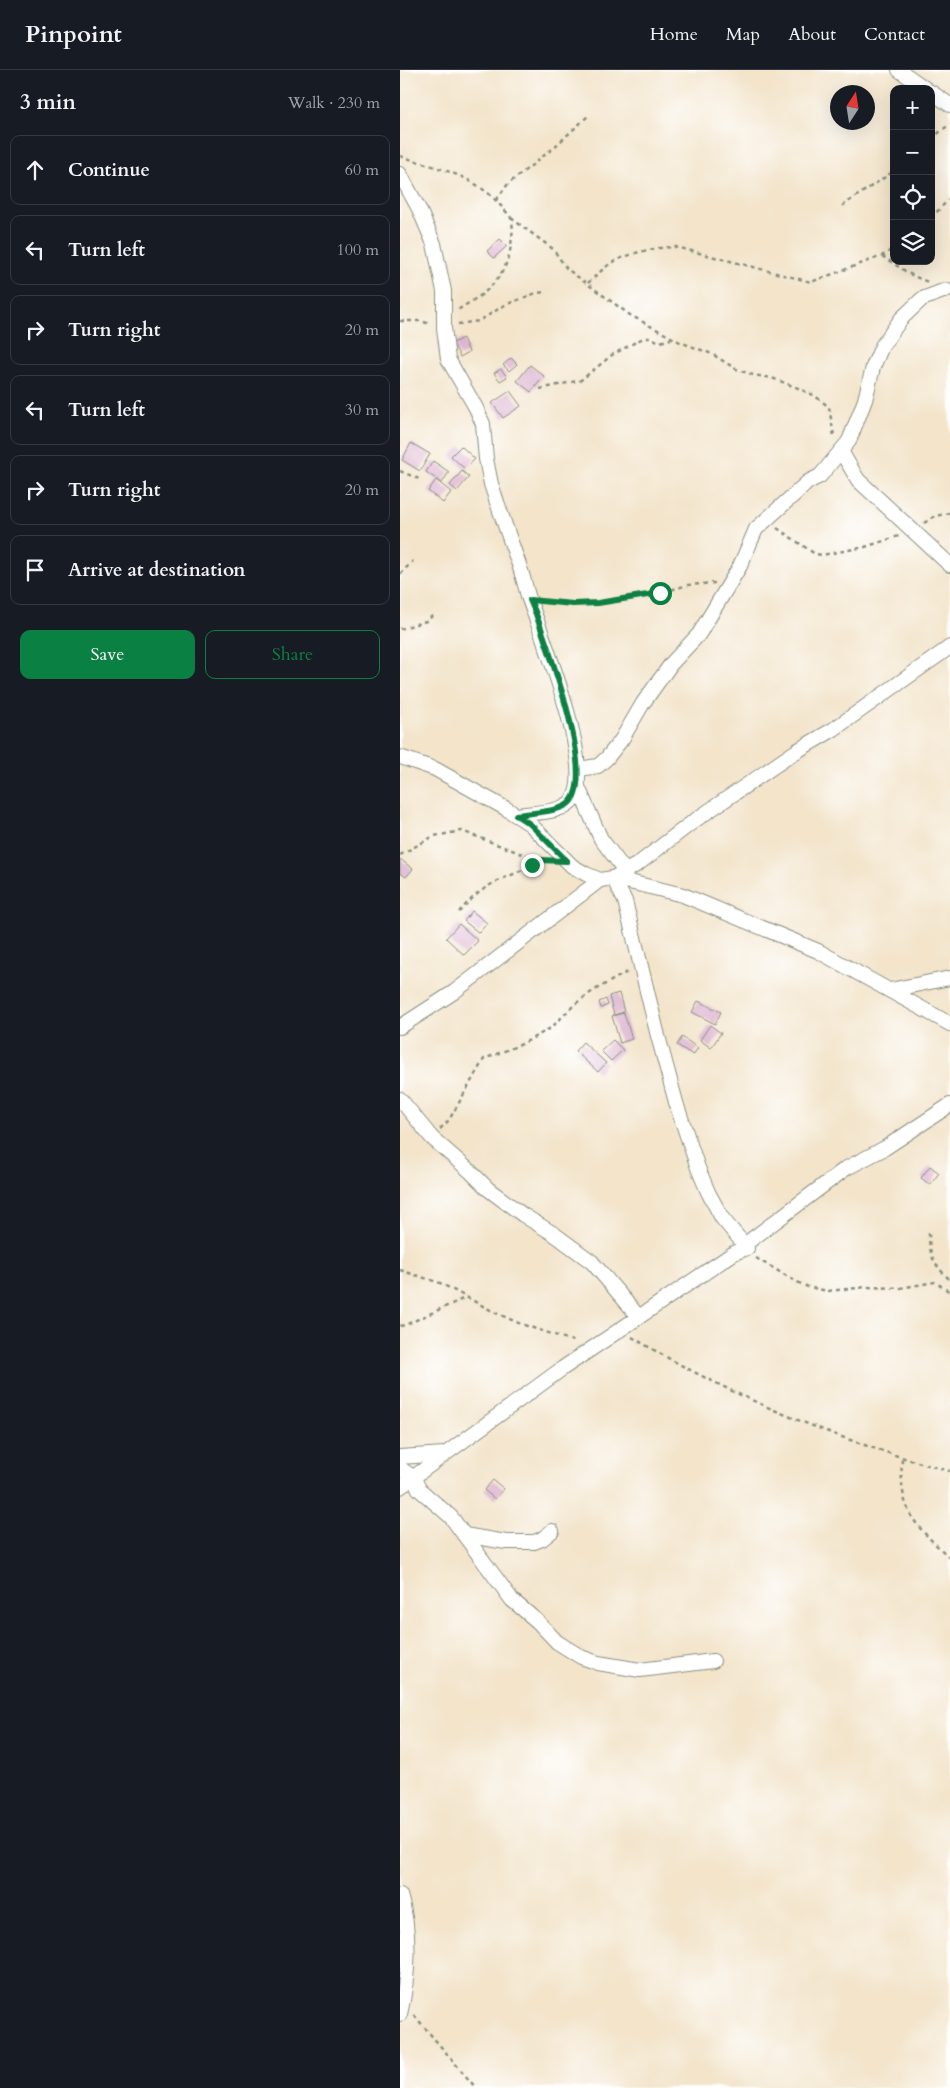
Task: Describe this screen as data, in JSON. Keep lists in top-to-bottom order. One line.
{"north":"top","page":{"header":"Pinpoint","nav":["Home","Map","About","Contact"],"heading":["3 min","Walk · 230 m"],"map_buttons":["+","−"],"list":[["Continue","60 m"],["Turn left","100 m"],["Turn right","20 m"],["Turn left","30 m"],["Turn right","20 m"],"Arrive at destination"],"buttons":["Save","Share"]}}
